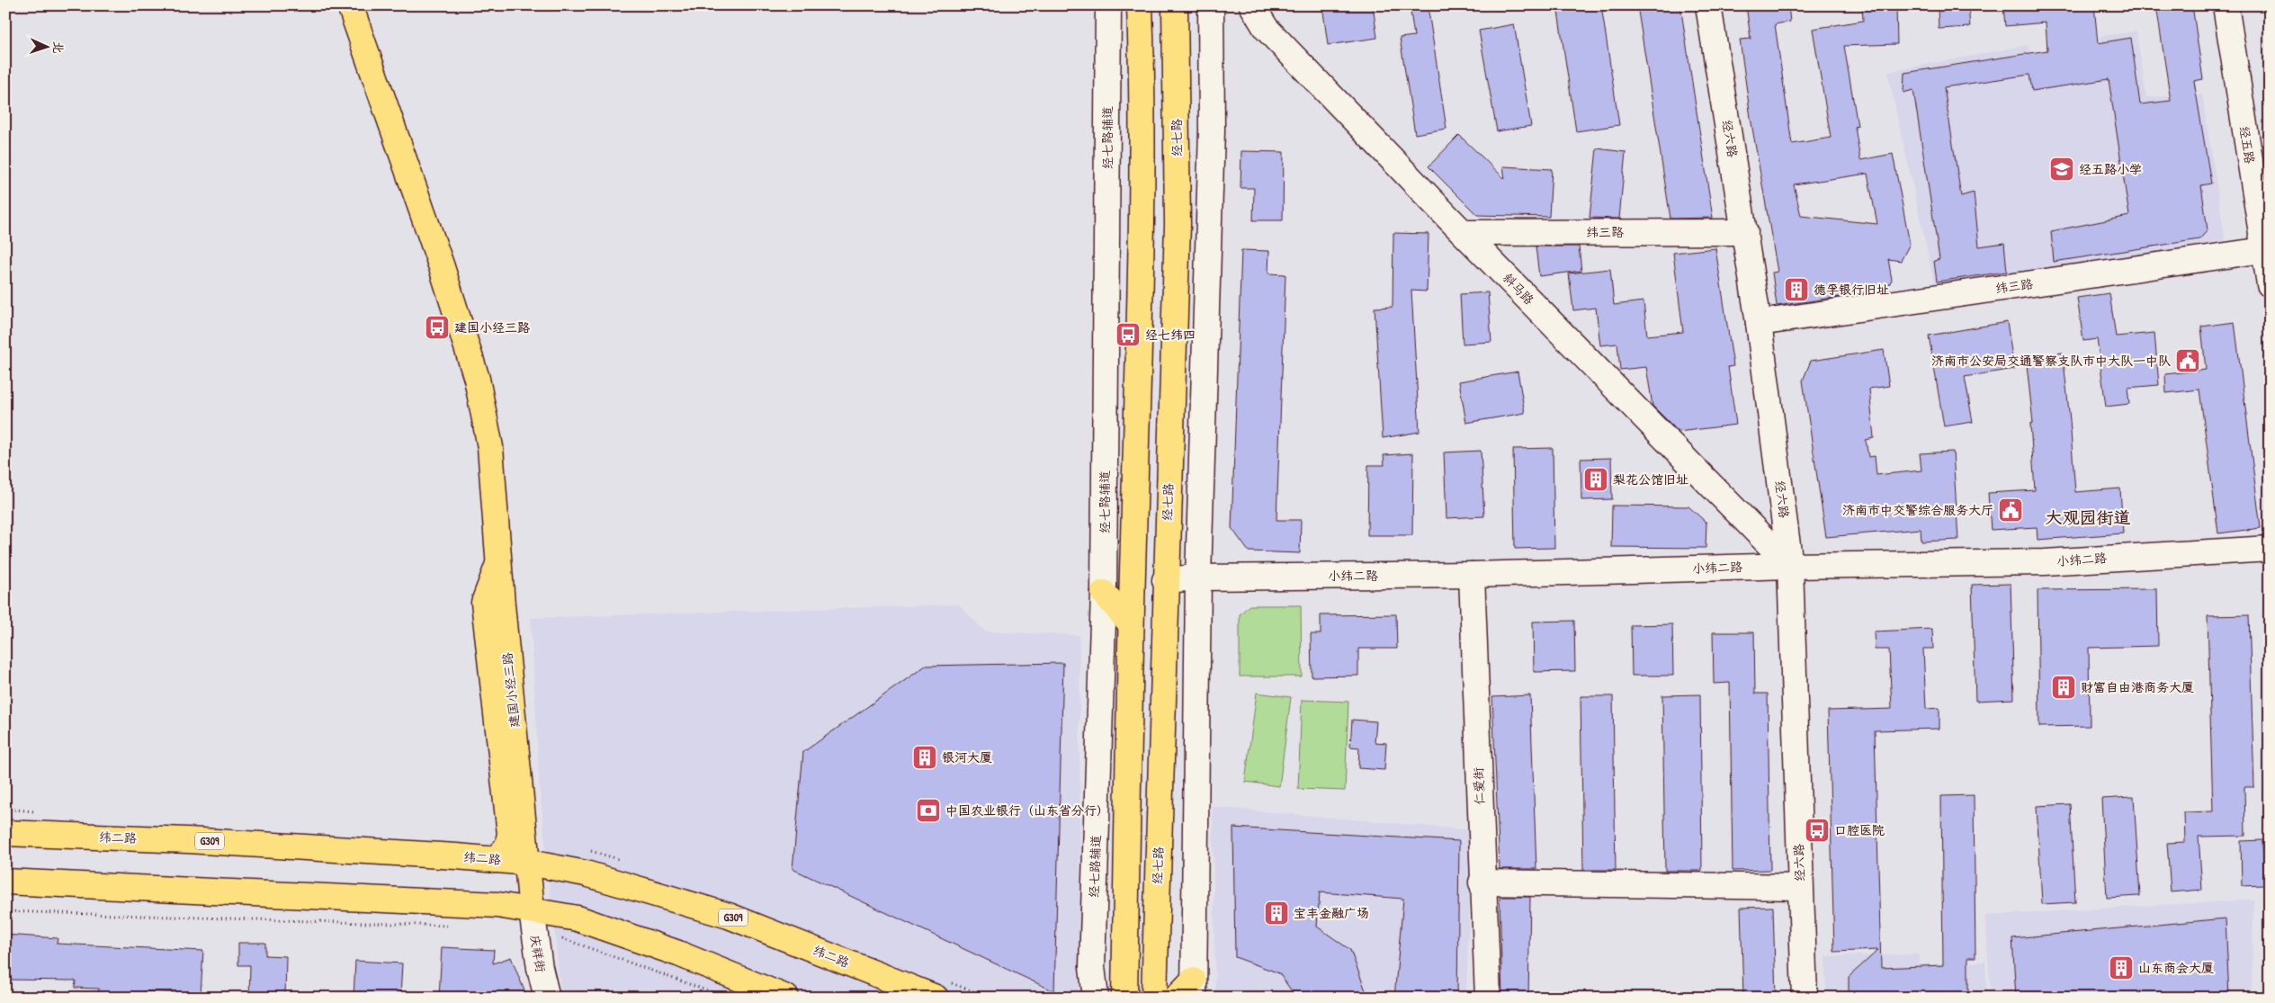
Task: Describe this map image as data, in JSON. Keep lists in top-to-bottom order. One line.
{"streets":{"main road":["经七路","建国小经三路","纬二路","G309"],"street":["经七路辅道","经六路","经五路","纬三路","斜马路","小纬二路","仁爱街","庆祥街"]},"crossings":[["经七路","小纬二路"],["经六路","纬三路"],["经六路","斜马路"],["经六路","小纬二路"],["经五路","纬三路"],["纬三路","斜马路"],["斜马路","小纬二路"],["小纬二路","仁爱街"],["建国小经三路","纬二路"],["建国小经三路","庆祥街"]],"districts":["大观园街道"],"places":{"school or university":["经五路小学"],"building":["德孚银行旧址","梨花公馆旧址","财富自由港商务大厦","银河大厦","宝丰金融广场","山东商会大厦"],"bus stop":["建国小经三路","经七纬四","口腔医院"],"public building":["济南市公安局交通警察支队市中大队一中队","济南市中交警综合服务大厅"],"bank":["中国农业银行（山东省分行）"]},"north":"right"}
